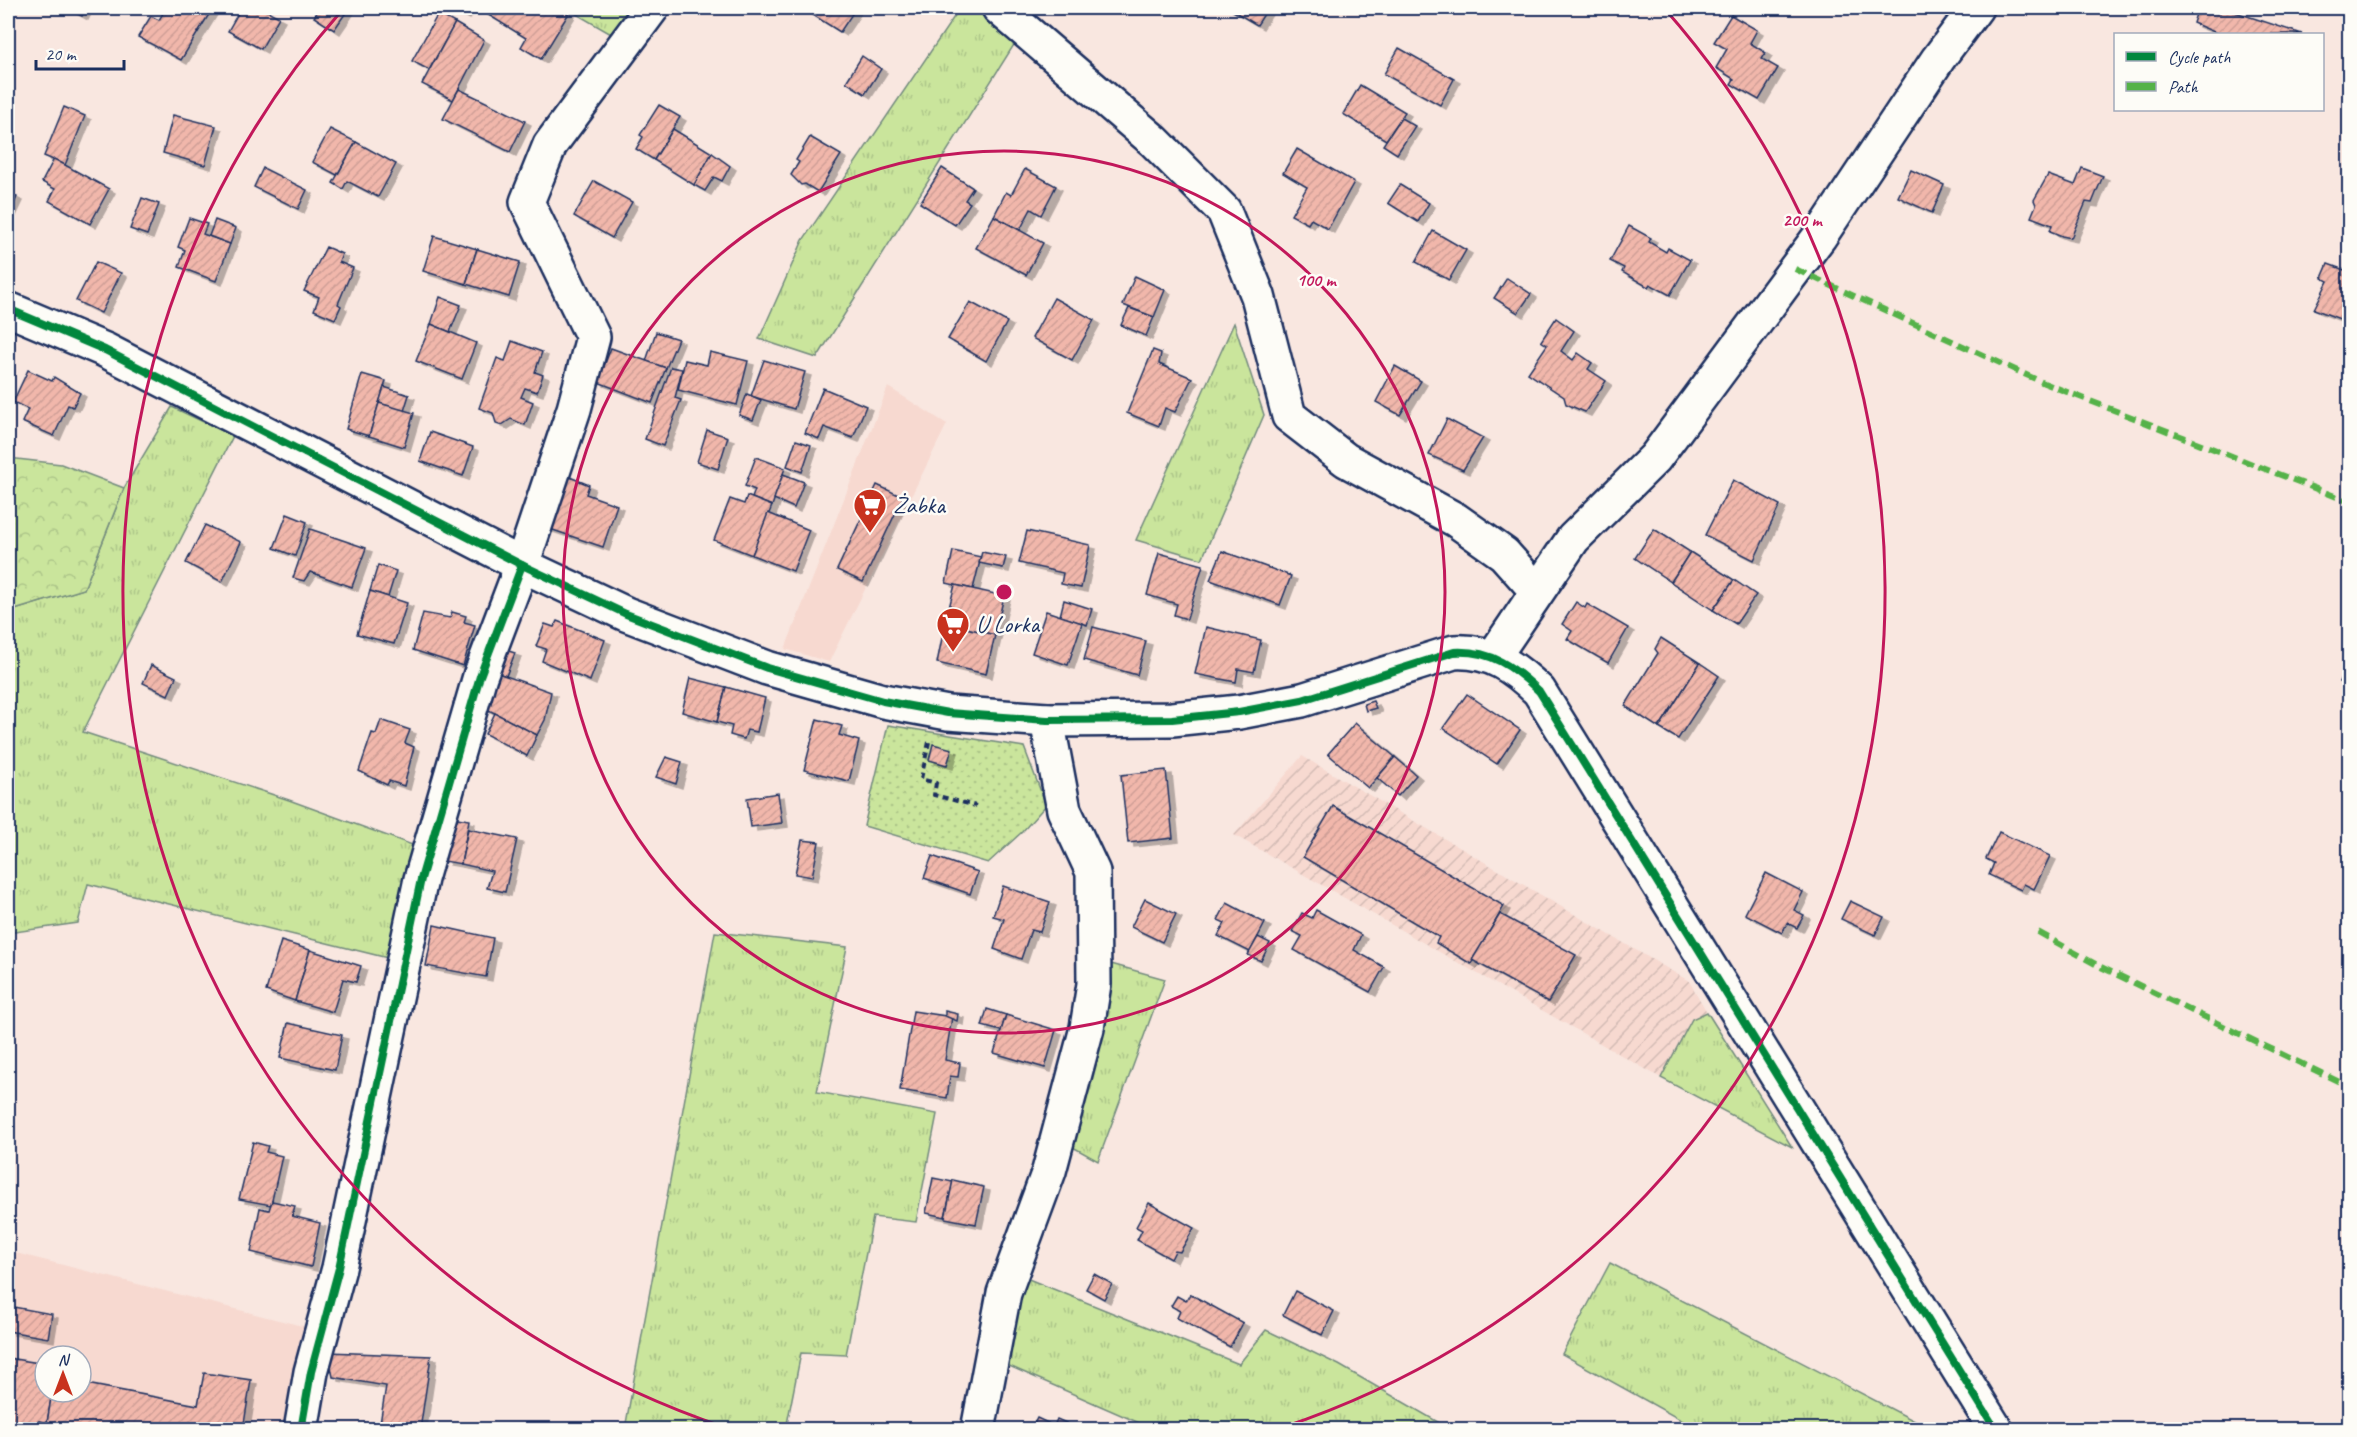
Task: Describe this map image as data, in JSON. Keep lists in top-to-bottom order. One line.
{"places":{"supermarket":["Żabka","U Lorka"]},"legend":["Cycle path","Path"],"scale_bar":"20 m","north":"top","rings":["200 m","100 m"]}
